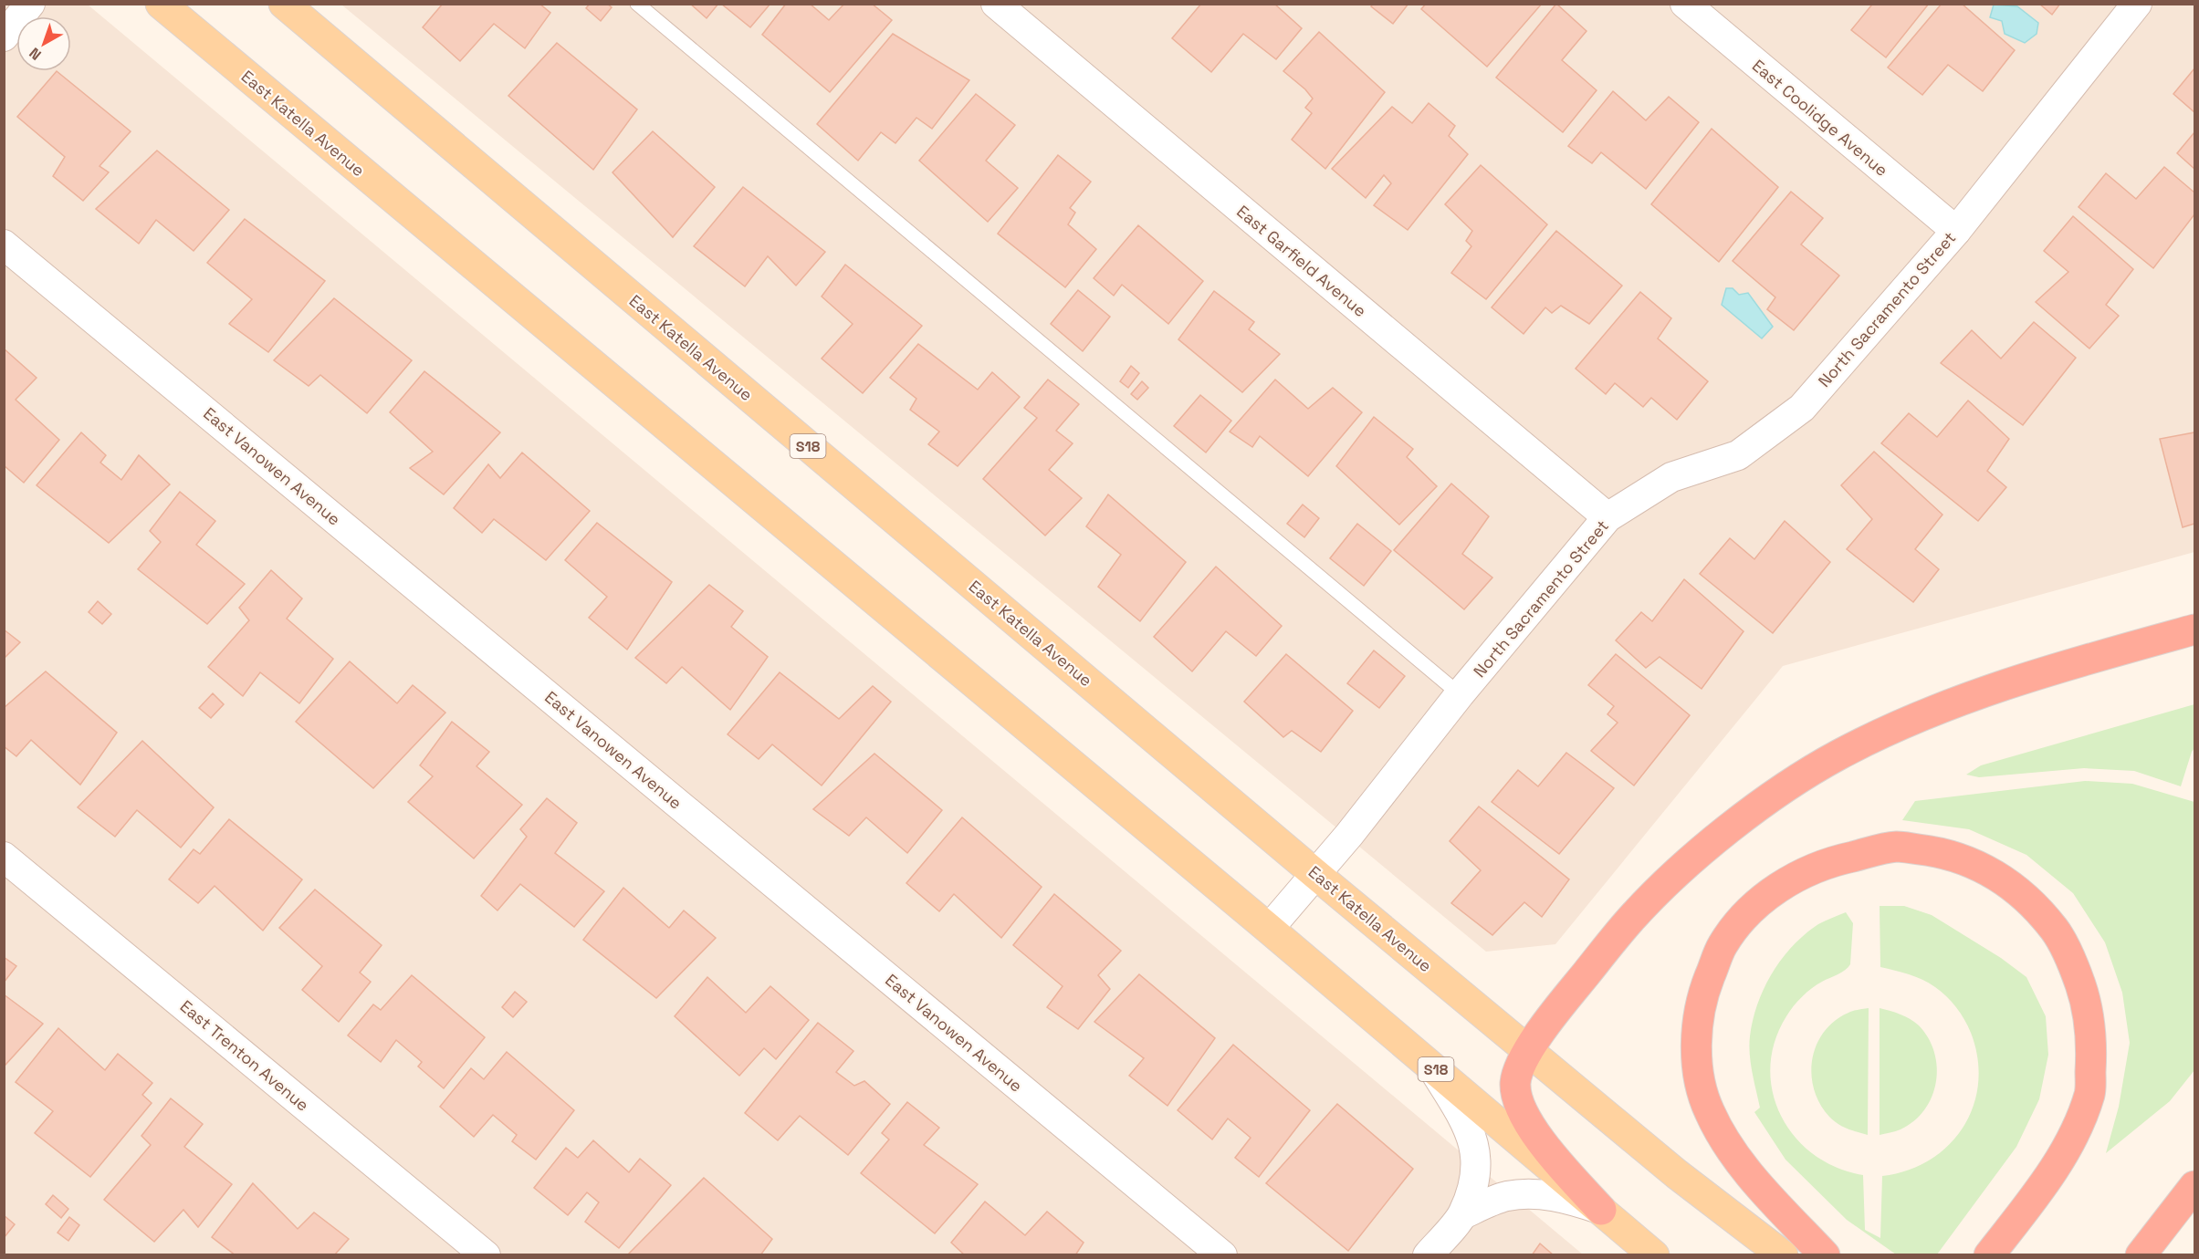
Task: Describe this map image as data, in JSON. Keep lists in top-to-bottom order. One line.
{"streets":{"main road":["East Katella Avenue","S18"],"street":["East Coolidge Avenue","East Garfield Avenue","North Sacramento Street","East Vanowen Avenue","East Trenton Avenue"]},"crossings":[["East Coolidge Avenue","North Sacramento Street"],["East Katella Avenue","North Sacramento Street"],["East Garfield Avenue","North Sacramento Street"]],"north":"bottom left"}
